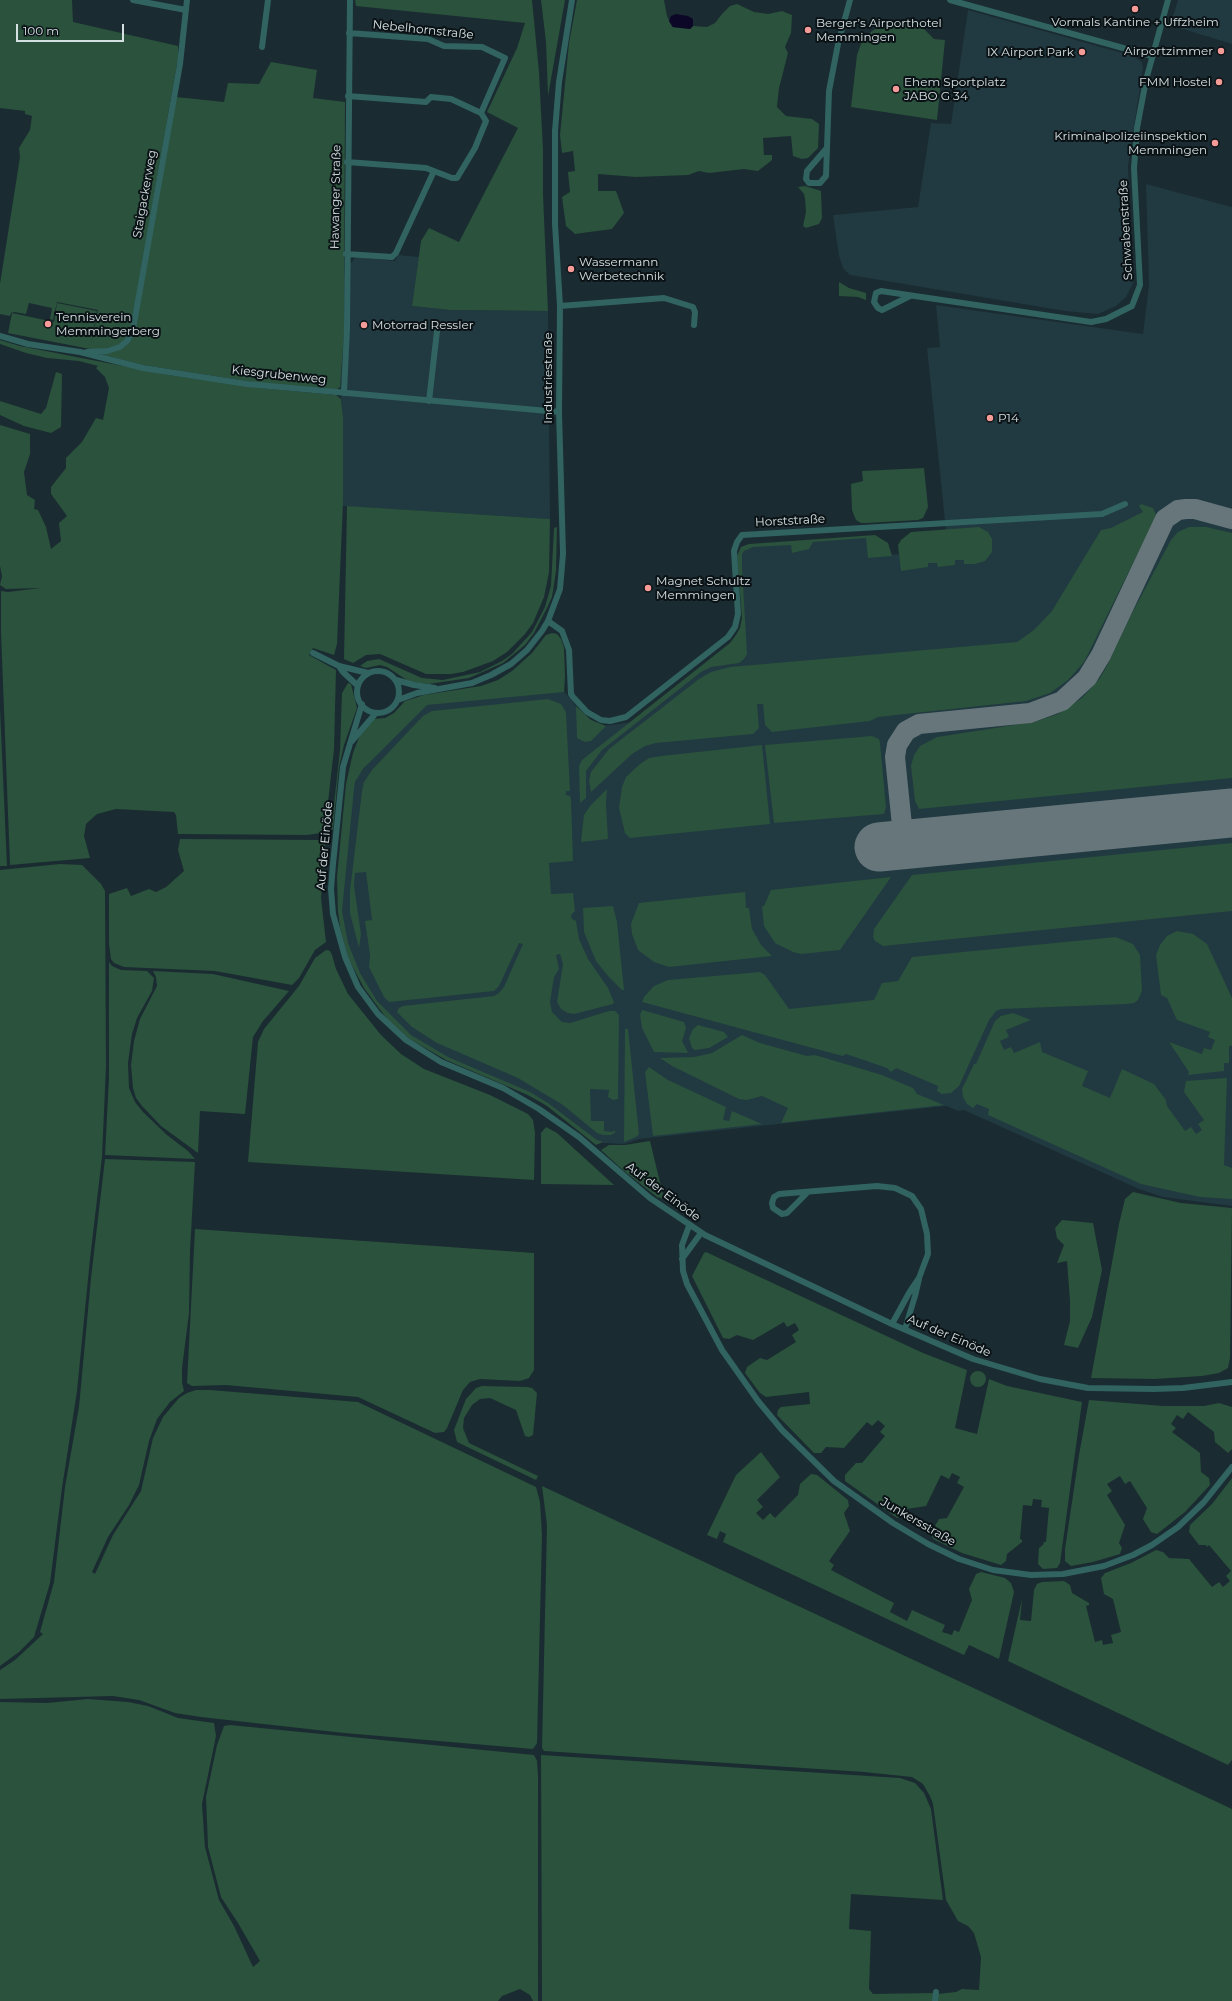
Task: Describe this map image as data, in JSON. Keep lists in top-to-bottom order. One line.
{"streets":{"street":["Nebelhornstraße","Staigackerweg","Hawanger Straße","Schwabenstraße","Kiesgrubenweg","Industriestraße","Horststraße","Auf der Einöde","Junkersstraße"]},"crossings":[["Nebelhornstraße","Hawanger Straße"],["Staigackerweg","Kiesgrubenweg"],["Hawanger Straße","Kiesgrubenweg"],["Kiesgrubenweg","Industriestraße"],["Industriestraße","Horststraße"],["Industriestraße","Auf der Einöde"],["Auf der Einöde","Junkersstraße"]],"places":["Vormals Kantine + Uffzheim","Berger’s Airporthotel Memmingen","Airportzimmer","IX Airport Park","FMM Hostel","Ehem Sportplatz JABO G 34","Kriminalpolizeiinspektion Memmingen","Wassermann Werbetechnik","Tennisverein Memmingerberg","Motorrad Ressler","P14","Magnet Schultz Memmingen"],"scale_bar":"100 m"}
